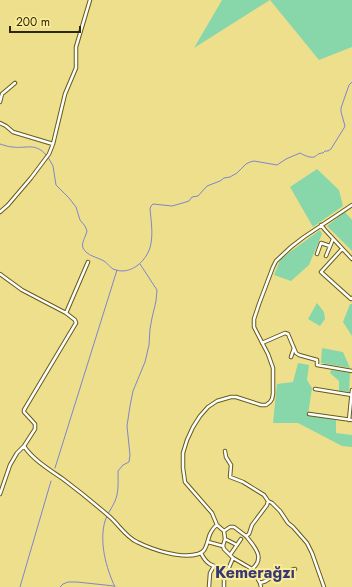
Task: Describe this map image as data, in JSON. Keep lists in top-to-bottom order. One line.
{"districts":["Kemerağzı"],"scale_bar":"200 m"}
